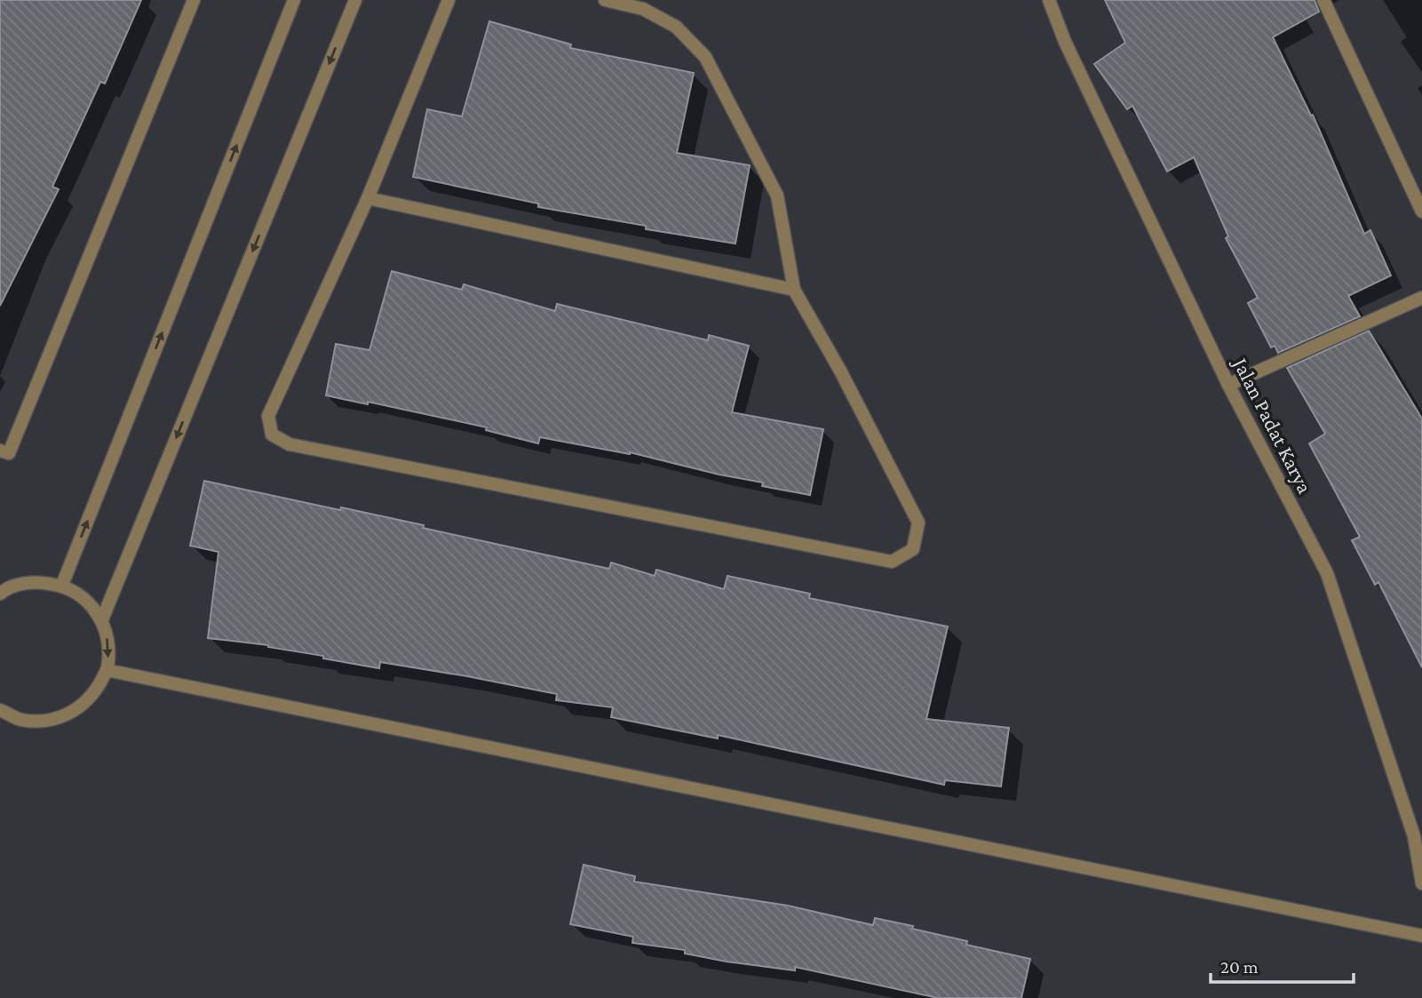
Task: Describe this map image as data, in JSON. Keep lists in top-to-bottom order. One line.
{"streets":{"street":["Jalan Padat Karya"]},"scale_bar":"20 m"}
